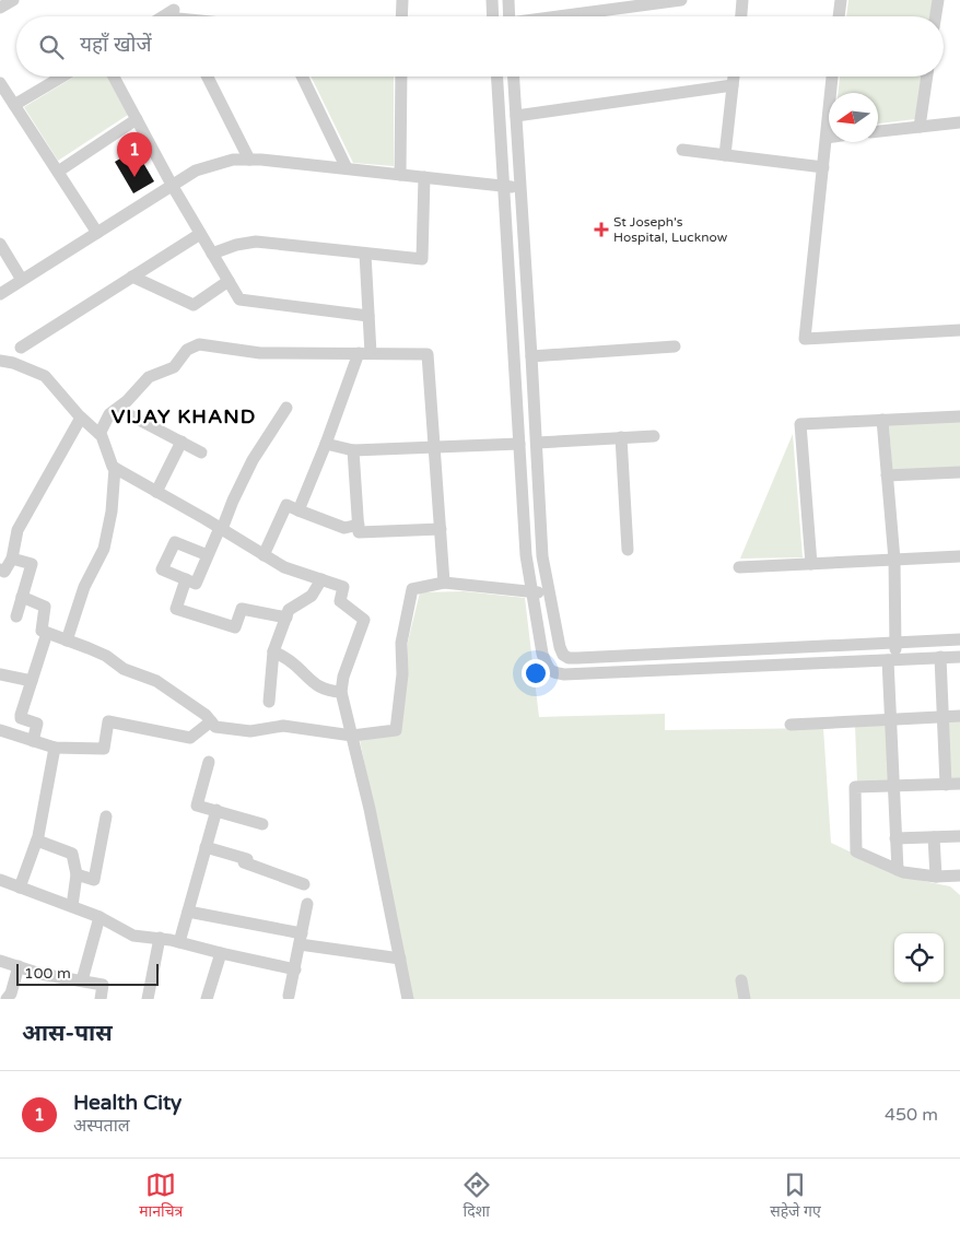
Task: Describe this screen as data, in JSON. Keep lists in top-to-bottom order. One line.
{"districts":["VIJAY KHAND"],"places":{"health":["St Joseph's Hospital, Lucknow"]},"scale_bar":"100 m","north":"left","page":{"search":"यहाँ खोजें","pins":"1","scale":"100 m","heading":"आस-पास","list":[{"mark":"1","name":"Health City","note":"अस्पताल","value":"450 m"}],"nav":["मानचित्र","दिशा","सहेजे गए"]}}
